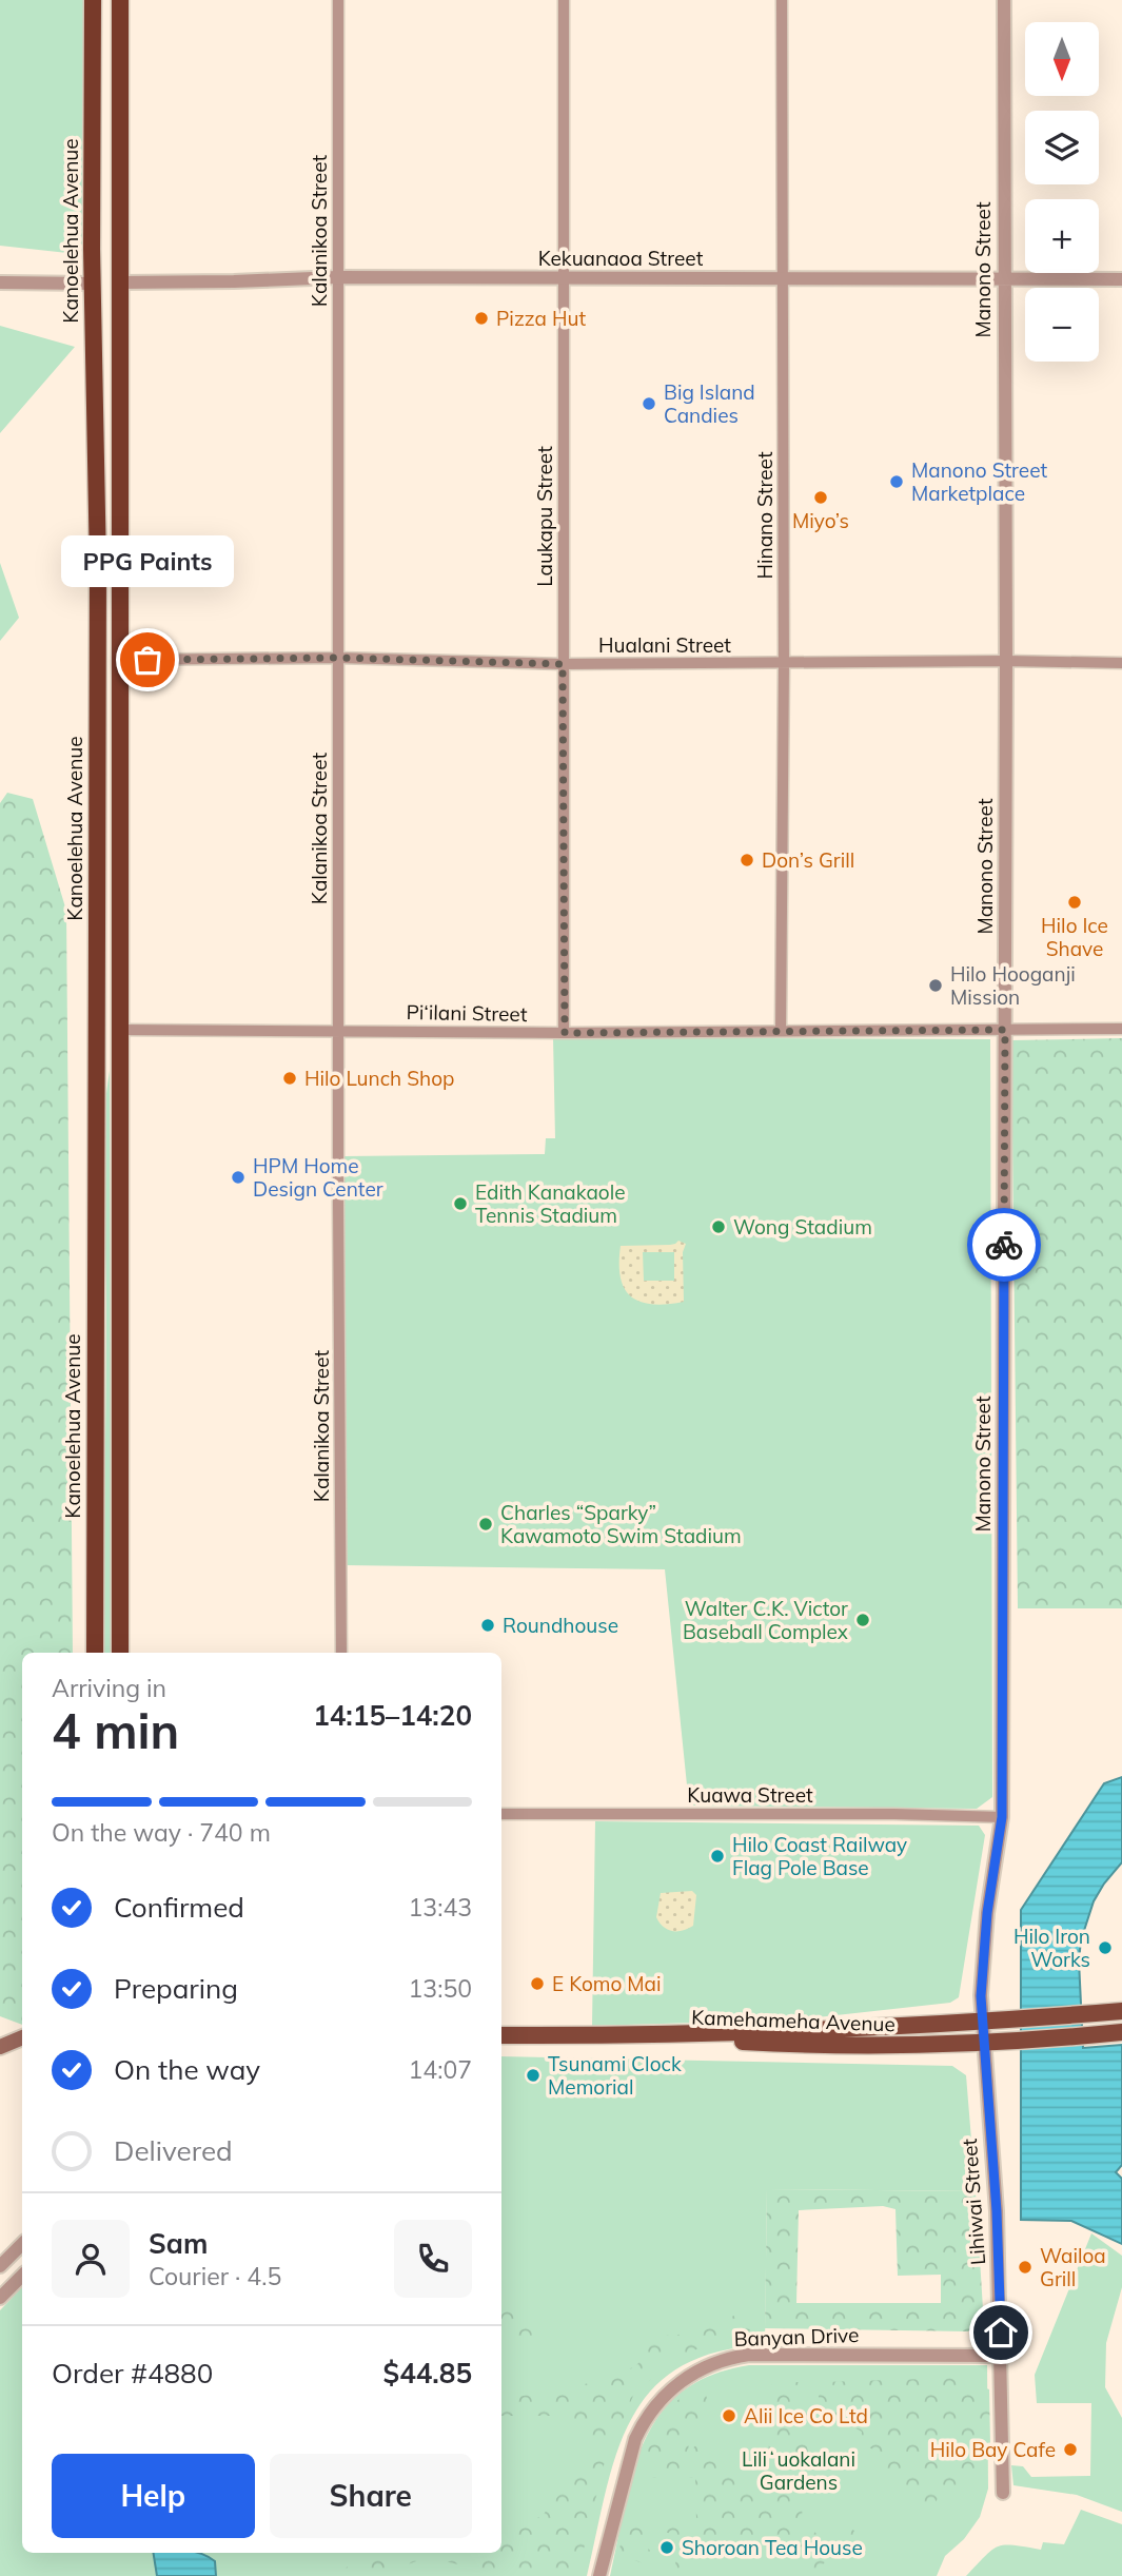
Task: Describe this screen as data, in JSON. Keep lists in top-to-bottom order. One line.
{"streets":{"highway":["Kanoelehua Avenue"],"main road":["Kamehameha Avenue"],"street":["Kalanikoa Street","Kekuanaoa Street","Manono Street","Hinano Street","Laukapu Street","Hualani Street","Pi‘ilani Street","Kuawa Street","Lihiwai Street","Banyan Drive"]},"crossings":[["Kalanikoa Street","Kekuanaoa Street"],["Kalanikoa Street","Hualani Street"],["Kalanikoa Street","Pi‘ilani Street"],["Kekuanaoa Street","Manono Street"],["Kekuanaoa Street","Hinano Street"],["Kekuanaoa Street","Laukapu Street"],["Manono Street","Hualani Street"],["Manono Street","Pi‘ilani Street"],["Manono Street","Kuawa Street"],["Manono Street","Kamehameha Avenue"],["Manono Street","Lihiwai Street"],["Hinano Street","Hualani Street"],["Hinano Street","Pi‘ilani Street"],["Laukapu Street","Hualani Street"],["Laukapu Street","Pi‘ilani Street"],["Kamehameha Avenue","Lihiwai Street"],["Lihiwai Street","Banyan Drive"]],"parks":["Liliʻuokalani Gardens"],"places":["Pizza Hut","Big Island Candies","Manono Street Marketplace","Miyo’s","PPG Paints","Don’s Grill","Hilo Ice Shave","Hilo Hooganji Mission","Hilo Lunch Shop","HPM Home Design Center","Edith Kanakaole Tennis Stadium","Wong Stadium","Charles “Sparky” Kawamoto Swim Stadium","Walter C.K. Victor Baseball Complex","Roundhouse","Hilo Coast Railway Flag Pole Base","Hilo Iron Works","E Komo Mai","Tsunami Clock Memorial","Wailoa Grill","Alii Ice Co Ltd","Hilo Bay Cafe","Shoroan Tea House"],"north":"bottom","page":{"map_buttons":["+","−"],"bubble":"PPG Paints","heading":["4 min","Arriving in","14:15–14:20"],"panel":["Sam","Courier · 4.5","Order #4880","$44.85"],"bar":"On the way · 740 m","list":[["Confirmed","13:43"],["Preparing","13:50"],["On the way","14:07"],"Delivered"],"buttons":["Help","Share"]}}
